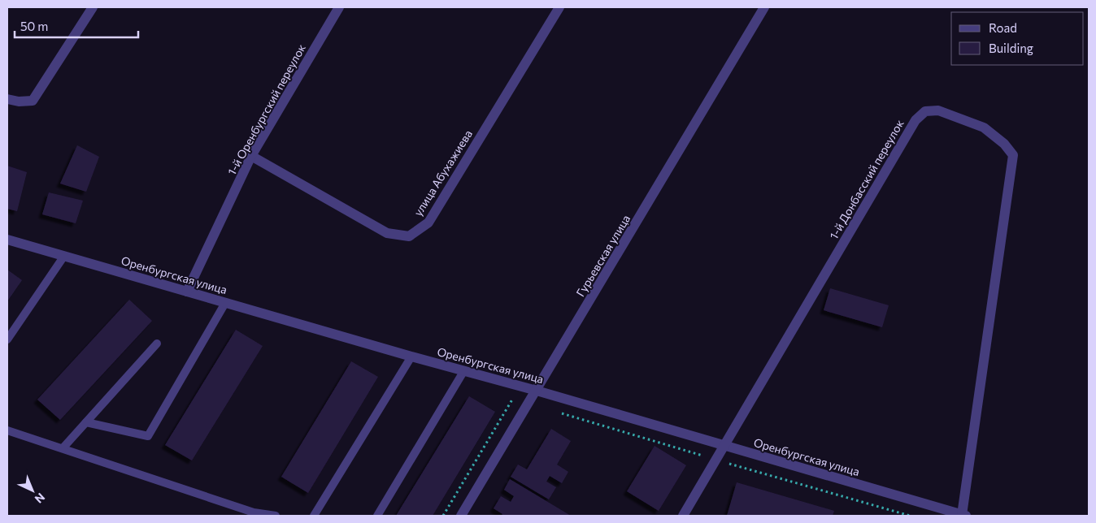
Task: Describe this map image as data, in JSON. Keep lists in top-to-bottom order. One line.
{"streets":{"street":["1-й Оренбургский переулок","улица Абухажиева","1-й Донбасский переулок","Гурьевская улица","Оренбургская улица"]},"crossings":[["1-й Оренбургский переулок","улица Абухажиева"],["1-й Оренбургский переулок","Оренбургская улица"],["1-й Донбасский переулок","Оренбургская улица"],["Гурьевская улица","Оренбургская улица"]],"legend":["Road","Building"],"scale_bar":"50 m","north":"bottom right"}
